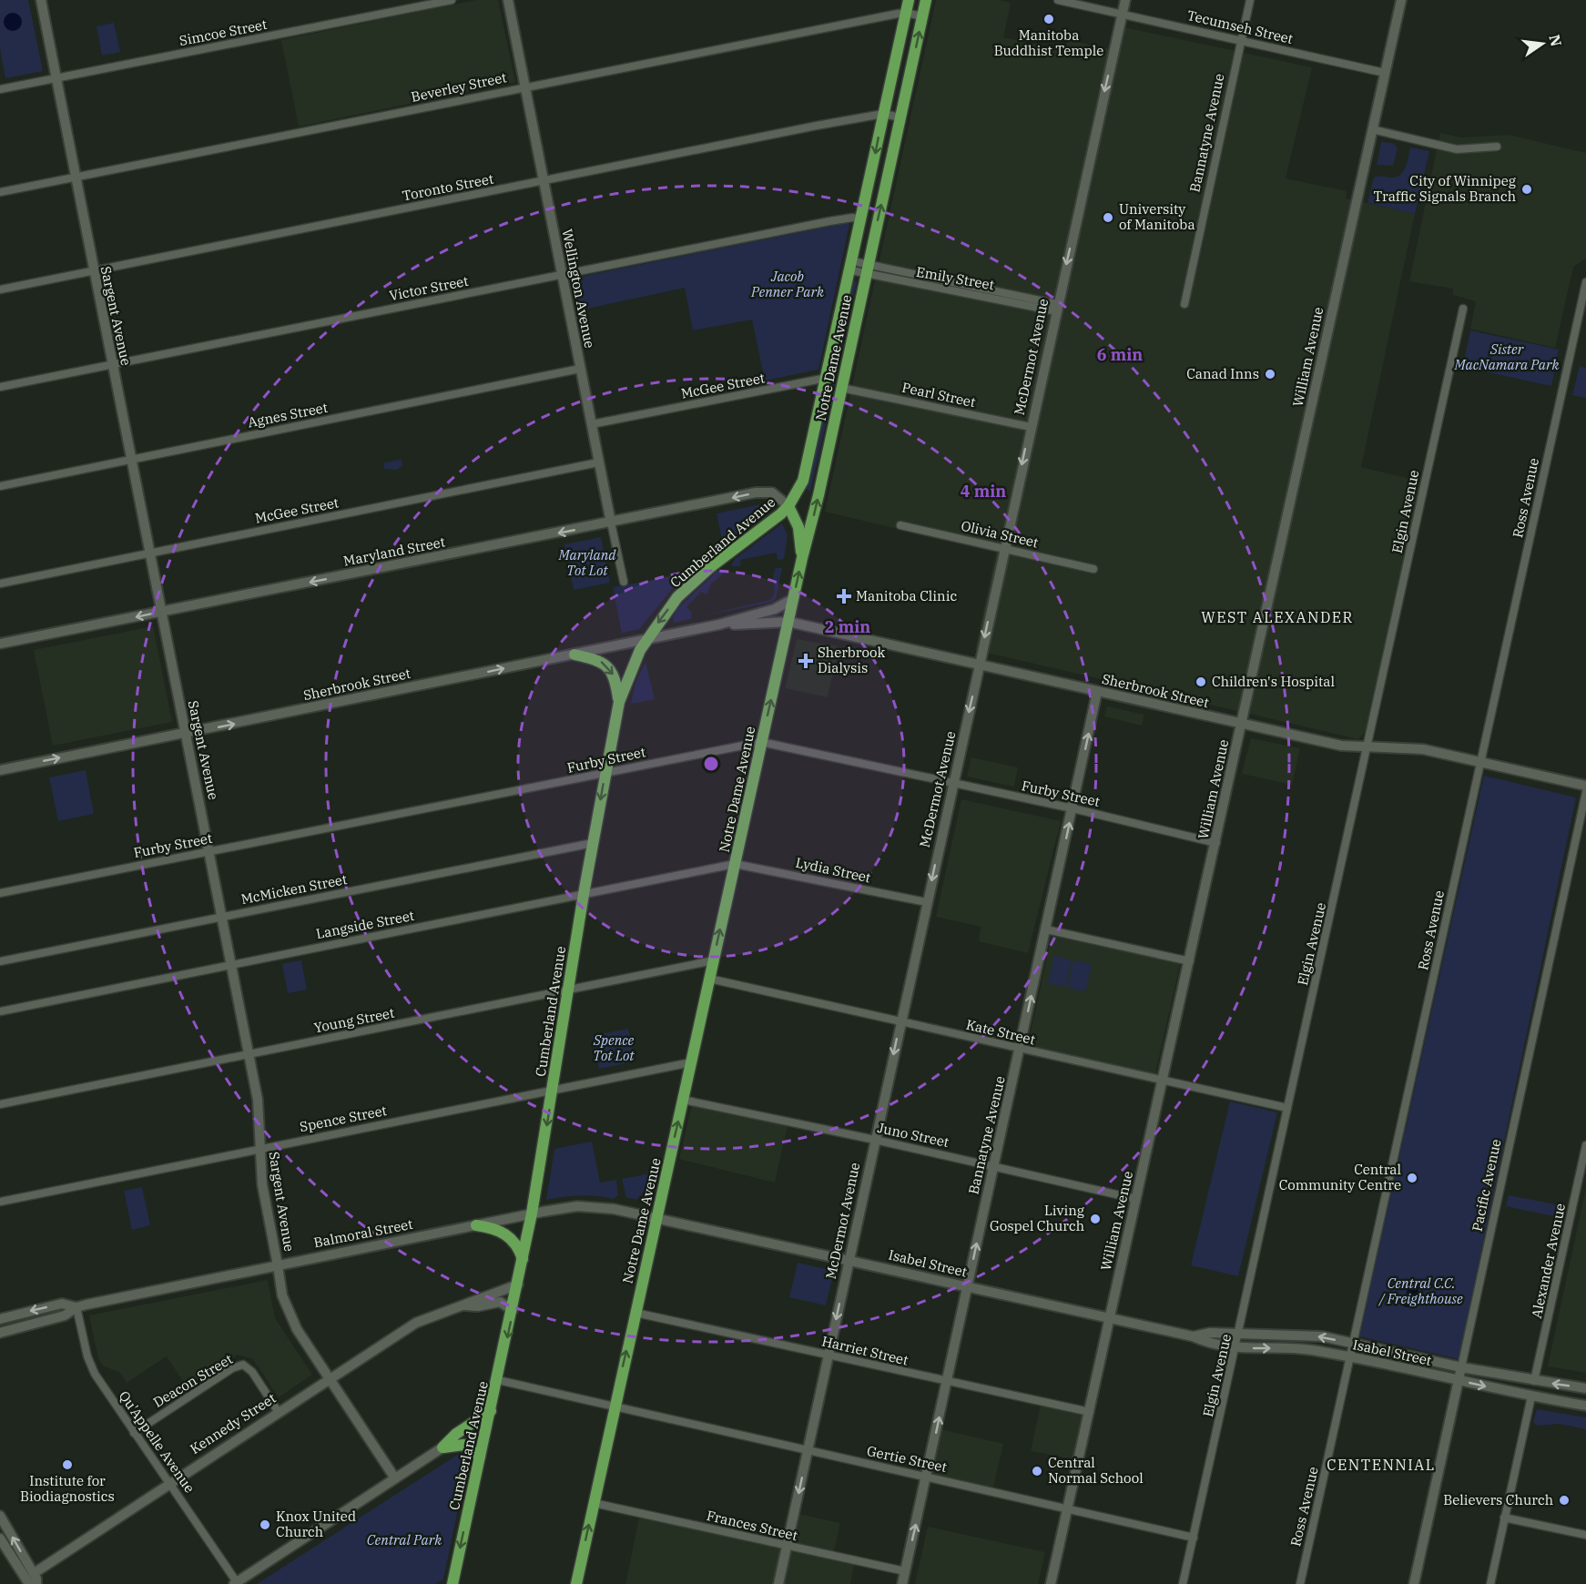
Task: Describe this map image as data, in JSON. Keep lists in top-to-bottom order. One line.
{"streets":{"main road":["Bannatyne Avenue","Wellington Avenue","Sargent Avenue","McDermot Avenue","William Avenue","Notre Dame Avenue","Cumberland Avenue","Maryland Street","Sherbrook Street","Pacific Avenue","Balmoral Street","Isabel Street","Kennedy Street"],"street":["Tecumseh Street","Simcoe Street","Beverley Street","Toronto Street","Emily Street","Victor Street","McGee Street","Pearl Street","Agnes Street","Ross Avenue","Elgin Avenue","Olivia Street","Furby Street","Lydia Street","McMicken Street","Langside Street","Young Street","Kate Street","Spence Street","Juno Street","Alexander Avenue","Harriet Street","Deacon Street","Qu'Appelle Avenue","Gertie Street","Frances Street"]},"crossings":[["Tecumseh Street","Bannatyne Avenue"],["Tecumseh Street","McDermot Avenue"],["Tecumseh Street","William Avenue"],["Simcoe Street","Sargent Avenue"],["Beverley Street","Wellington Avenue"],["Beverley Street","Sargent Avenue"],["Beverley Street","Notre Dame Avenue"],["Bannatyne Avenue","Sherbrook Street"],["Bannatyne Avenue","Furby Street"],["Bannatyne Avenue","Kate Street"],["Bannatyne Avenue","Juno Street"],["Bannatyne Avenue","Isabel Street"],["Bannatyne Avenue","Harriet Street"],["Bannatyne Avenue","Gertie Street"],["Bannatyne Avenue","Frances Street"],["Toronto Street","Wellington Avenue"],["Toronto Street","Sargent Avenue"],["Toronto Street","Notre Dame Avenue"],["Emily Street","McDermot Avenue"],["Emily Street","Notre Dame Avenue"],["Victor Street","Wellington Avenue"],["Victor Street","Sargent Avenue"],["Victor Street","Notre Dame Avenue"],["Wellington Avenue","McGee Street"],["Wellington Avenue","Agnes Street"],["Wellington Avenue","Maryland Street"],["Sargent Avenue","McGee Street"],["Sargent Avenue","Agnes Street"],["Sargent Avenue","Maryland Street"],["Sargent Avenue","Sherbrook Street"],["Sargent Avenue","Furby Street"],["Sargent Avenue","McMicken Street"],["Sargent Avenue","Langside Street"],["Sargent Avenue","Young Street"],["Sargent Avenue","Spence Street"],["Sargent Avenue","Balmoral Street"],["Sargent Avenue","Kennedy Street"],["McDermot Avenue","Pearl Street"],["McDermot Avenue","Olivia Street"],["McDermot Avenue","Sherbrook Street"],["McDermot Avenue","Furby Street"],["McDermot Avenue","Lydia Street"],["McDermot Avenue","Kate Street"],["McDermot Avenue","Juno Street"],["McDermot Avenue","Isabel Street"],["McDermot Avenue","Harriet Street"],["McDermot Avenue","Gertie Street"],["McDermot Avenue","Frances Street"],["William Avenue","Sherbrook Street"],["William Avenue","Furby Street"],["William Avenue","Kate Street"],["William Avenue","Juno Street"],["William Avenue","Isabel Street"],["William Avenue","Harriet Street"],["William Avenue","Gertie Street"],["Notre Dame Avenue","McGee Street"],["Notre Dame Avenue","Pearl Street"],["Notre Dame Avenue","Cumberland Avenue"],["Notre Dame Avenue","Maryland Street"],["Notre Dame Avenue","Sherbrook Street"],["Notre Dame Avenue","Furby Street"],["Notre Dame Avenue","Lydia Street"],["Notre Dame Avenue","Langside Street"],["Notre Dame Avenue","Young Street"],["Notre Dame Avenue","Kate Street"],["Notre Dame Avenue","Spence Street"],["Notre Dame Avenue","Juno Street"],["Notre Dame Avenue","Balmoral Street"],["Notre Dame Avenue","Isabel Street"],["Notre Dame Avenue","Harriet Street"],["Notre Dame Avenue","Gertie Street"],["Notre Dame Avenue","Frances Street"],["Ross Avenue","Sherbrook Street"],["Ross Avenue","Isabel Street"],["Elgin Avenue","Sherbrook Street"],["Elgin Avenue","Kate Street"],["Elgin Avenue","Isabel Street"],["Elgin Avenue","Gertie Street"],["Cumberland Avenue","Maryland Street"],["Cumberland Avenue","Sherbrook Street"],["Cumberland Avenue","Furby Street"],["Cumberland Avenue","McMicken Street"],["Cumberland Avenue","Langside Street"],["Cumberland Avenue","Young Street"],["Cumberland Avenue","Spence Street"],["Cumberland Avenue","Balmoral Street"],["Cumberland Avenue","Kennedy Street"],["Cumberland Avenue","Gertie Street"],["Lydia Street","Langside Street"],["Pacific Avenue","Isabel Street"],["Balmoral Street","Isabel Street"],["Balmoral Street","Qu'Appelle Avenue"],["Alexander Avenue","Isabel Street"],["Deacon Street","Kennedy Street"],["Deacon Street","Qu'Appelle Avenue"],["Kennedy Street","Qu'Appelle Avenue"]],"one_way":["Bannatyne Avenue","McDermot Avenue","Notre Dame Avenue","Cumberland Avenue","Maryland Street"],"districts":["WEST ALEXANDER","CENTENNIAL"],"parks":["Jacob Penner Park","Sister MacNamara Park","Maryland Tot Lot","Spence Tot Lot","Central C.C. / Freighthouse","Central Park"],"places":{"other":["Manitoba Buddhist Temple","City of Winnipeg Traffic Signals Branch","University of Manitoba","Canad Inns","Children's Hospital","Central Community Centre","Living Gospel Church","Institute for Biodiagnostics","Central Normal School","Believers Church","Knox United Church"],"health":["Manitoba Clinic","Sherbrook Dialysis"]},"north":"right","rings":["6 min","4 min","2 min"]}
